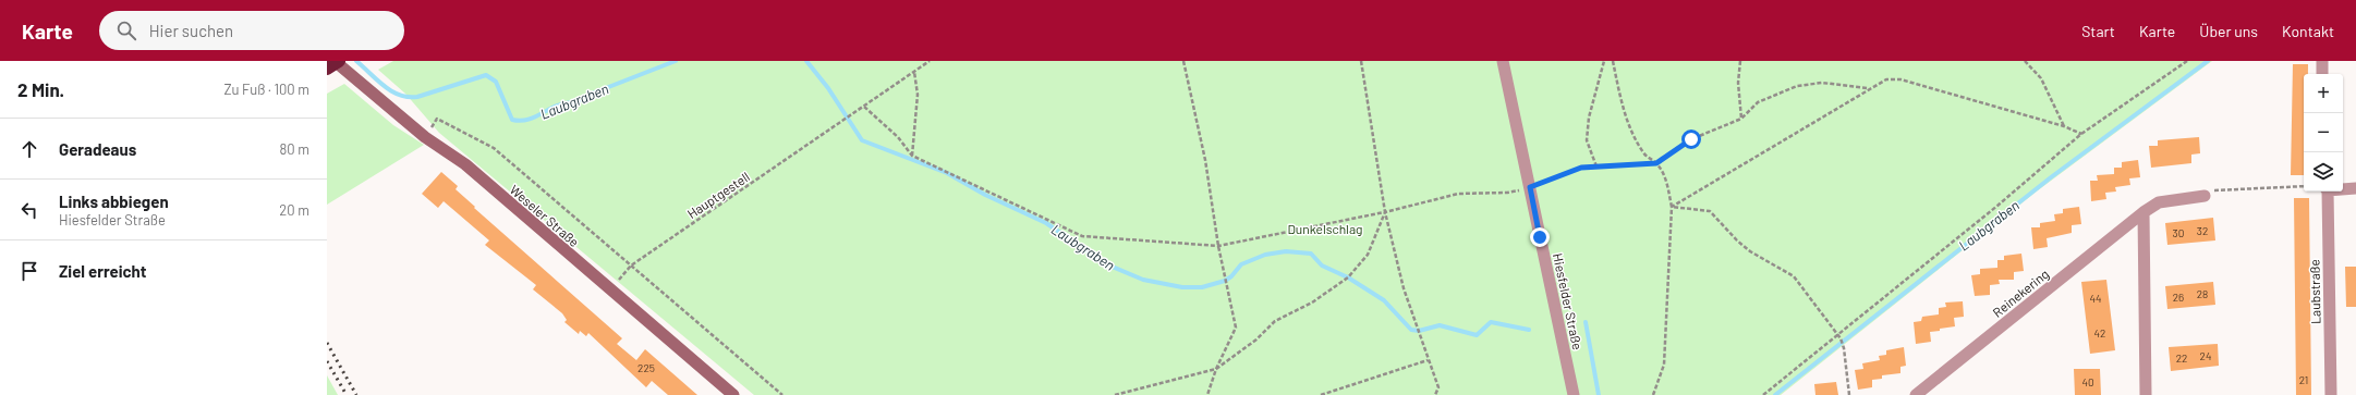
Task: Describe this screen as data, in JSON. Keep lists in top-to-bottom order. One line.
{"streets":{"main road":["Weseler Straße"],"street":["Laubstraße","Reinekering","Hiesfelder Straße"],"path":["Hauptgestell"]},"crossings":[["Hauptgestell","Weseler Straße"]],"water":["Laubgraben"],"parks":["Dunkelschlag"],"house_numbers":["32","30","28","26","44","42","24","22","225","21","40"],"page":{"header":"Karte","search":"Hier suchen","nav":["Start","Karte","Über uns","Kontakt"],"heading":["2 Min.","Zu Fuß · 100 m"],"map_buttons":["+","−"],"list":[["Geradeaus","80 m"],["Links abbiegen","Hiesfelder Straße","20 m"],"Ziel erreicht"]}}
